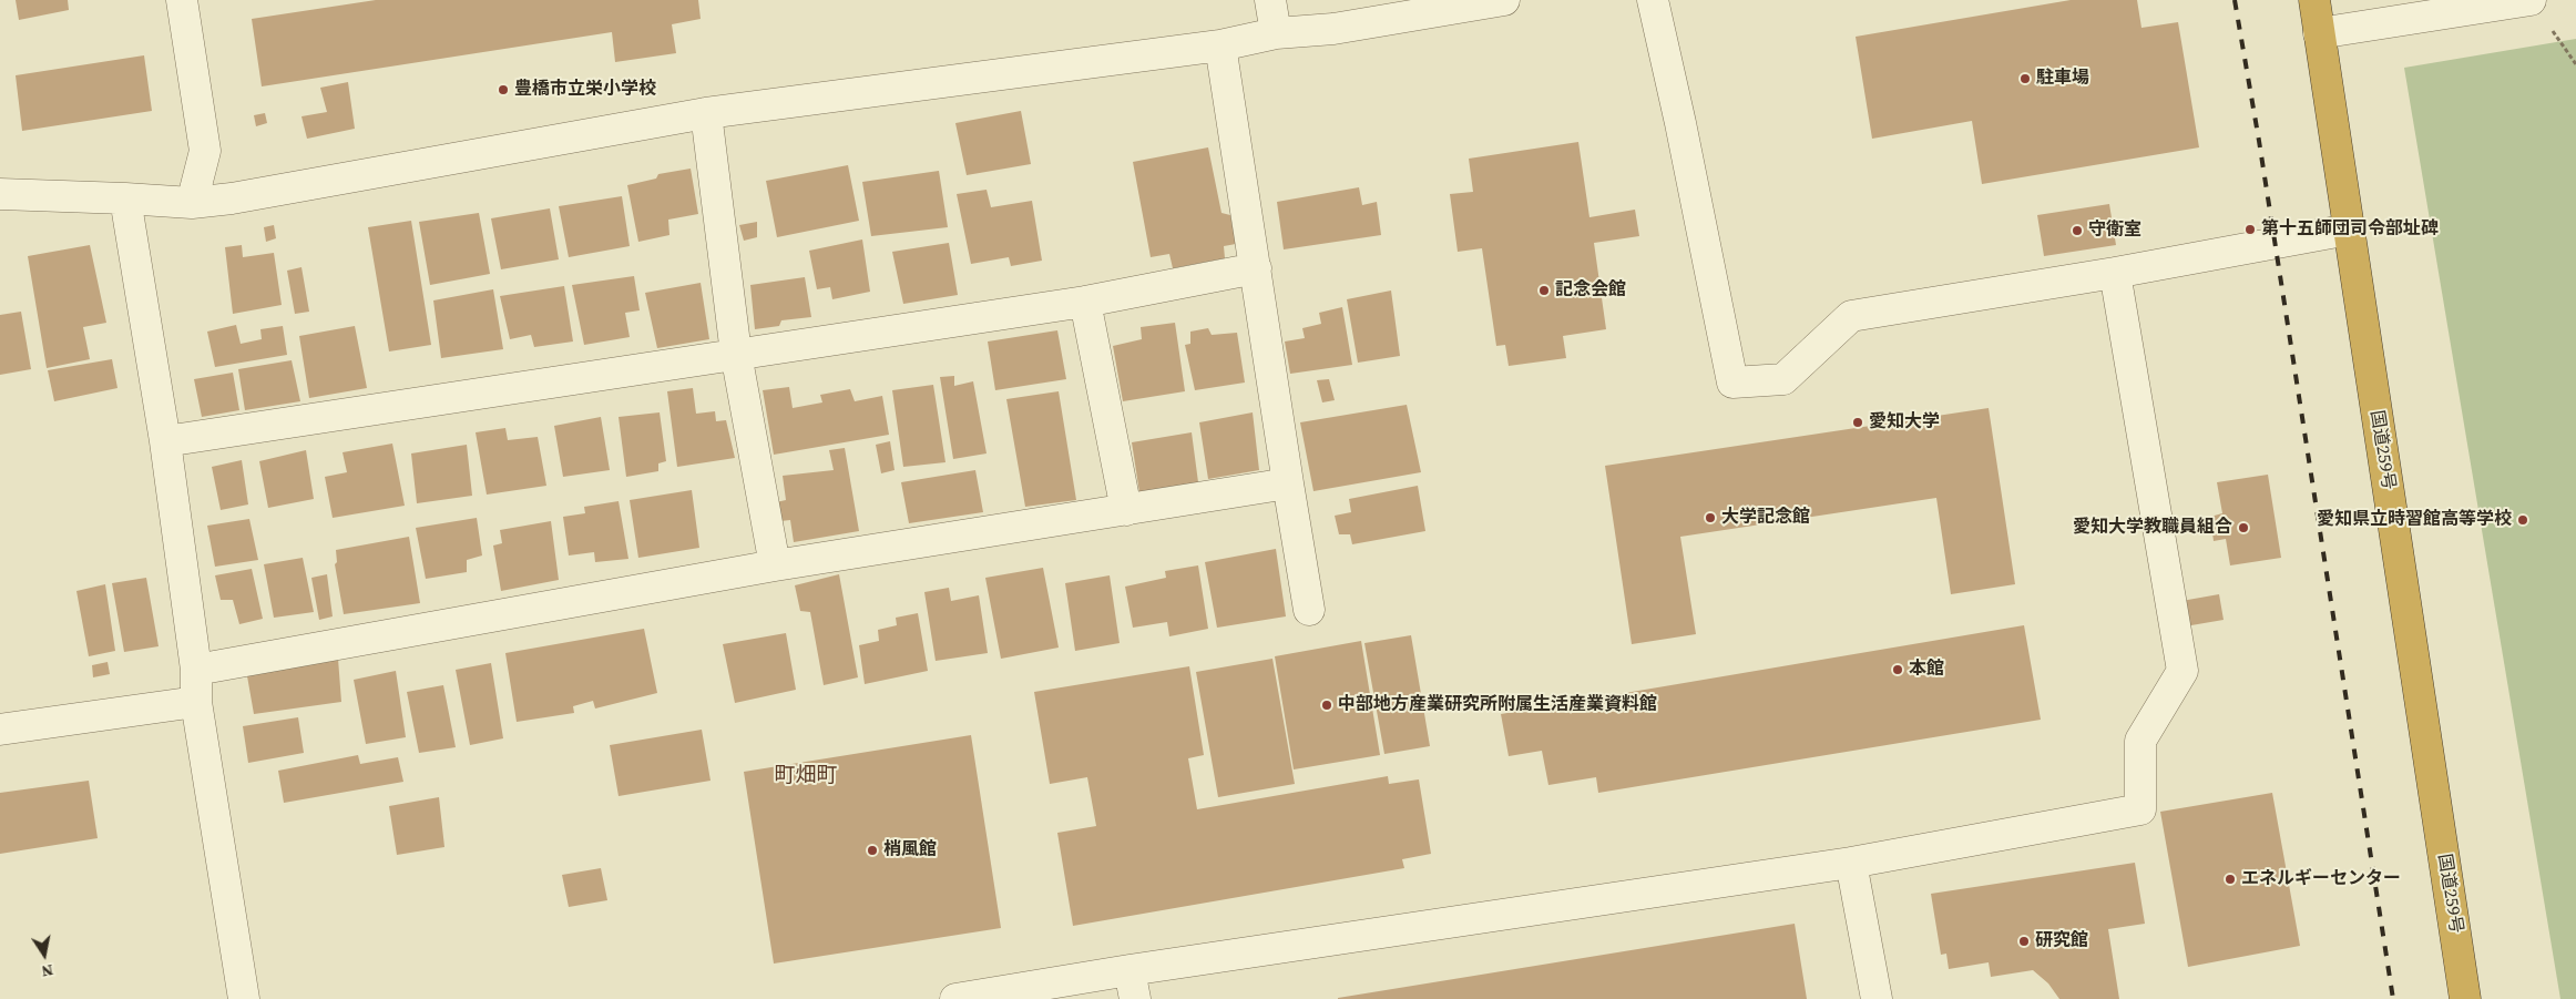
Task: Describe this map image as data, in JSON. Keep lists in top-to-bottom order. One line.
{"streets":{"highway":["国道259号"]},"districts":["町畑町"],"places":["駐車場","豊橋市立栄小学校","第十五師団司令部址碑","守衛室","記念会館","愛知大学","大学記念館","愛知県立時習館高等学校","愛知大学教職員組合","本館","中部地方産業研究所附属生活産業資料館","梢風館","エネルギーセンター","研究館"],"north":"bottom"}
